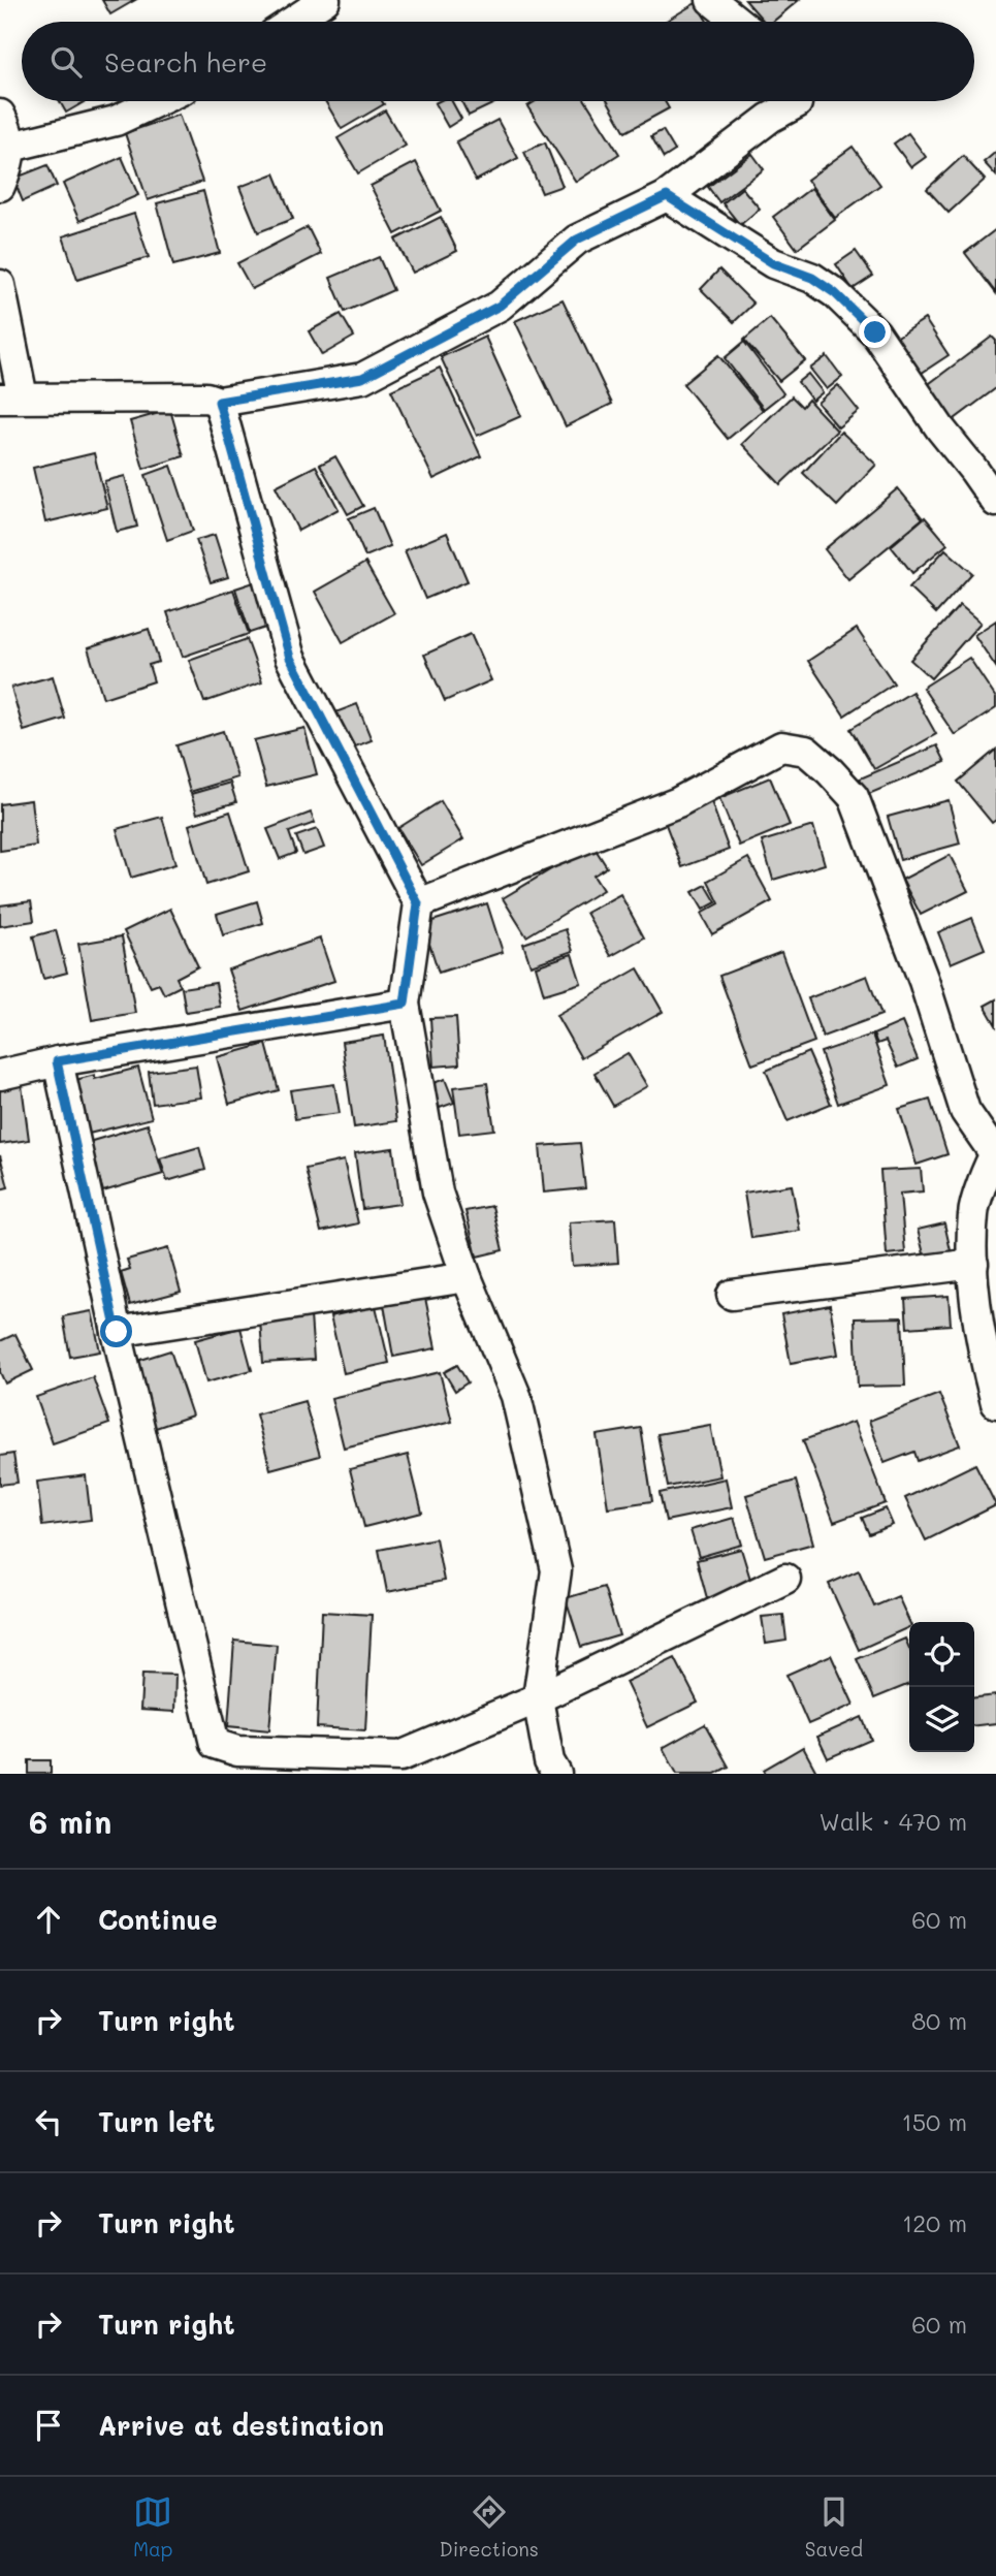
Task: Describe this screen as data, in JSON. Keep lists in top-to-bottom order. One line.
{"page":{"search":"Search here","heading":["6 min","Walk · 470 m"],"list":[["Continue","60 m"],["Turn right","80 m"],["Turn left","150 m"],["Turn right","120 m"],["Turn right","60 m"],"Arrive at destination"],"nav":["Map","Directions","Saved"]}}
